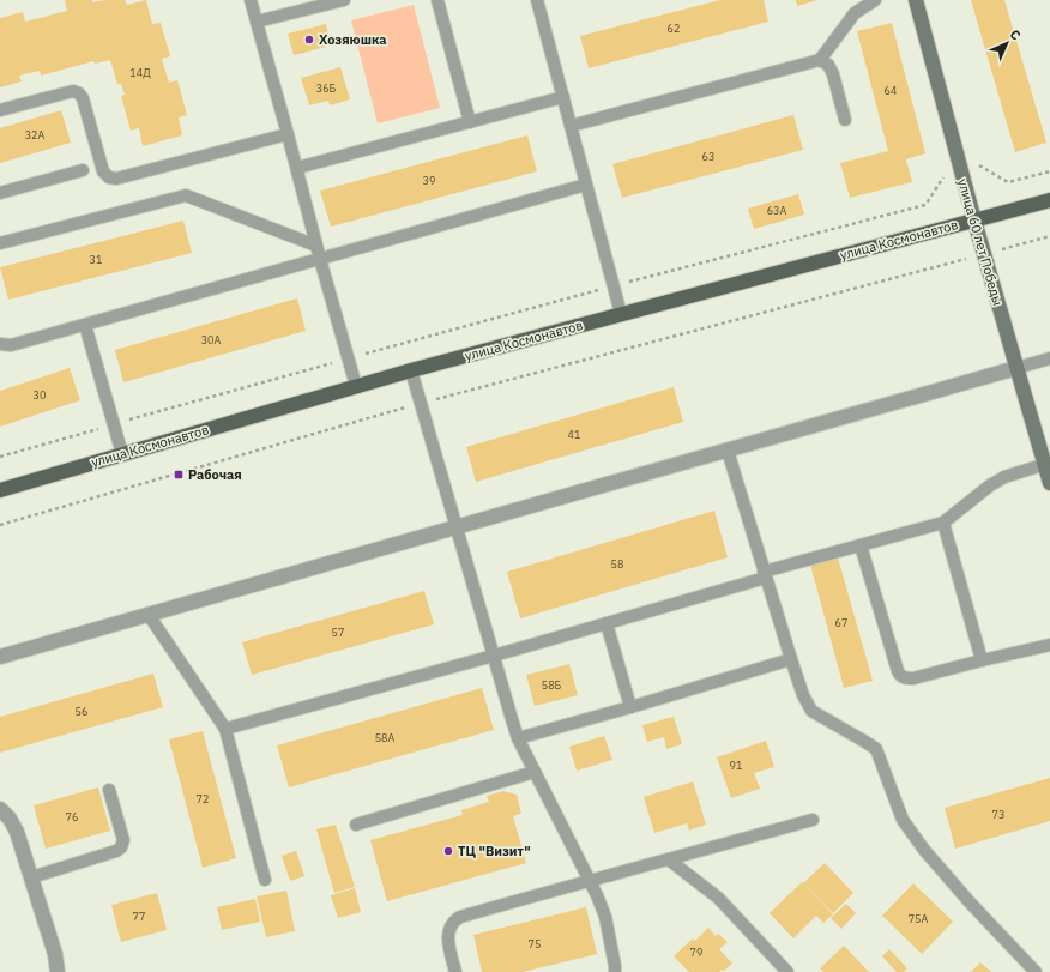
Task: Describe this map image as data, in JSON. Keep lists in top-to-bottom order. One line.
{"streets":{"main road":["улица Космонавтов"],"street":["улица 60 лет Победы"]},"crossings":[["улица Космонавтов","улица 60 лет Победы"]],"places":{"other":["Хозяюшка","ТЦ \"Визит\""],"transit":["Рабочая"]},"house_numbers":["62","14Д","36Б","64","32А","63","39","63А","31","30А","30","41","58","67","57","58Б","56","58А","91","72","73","76","77","75А","75","79"],"north":"top right"}
